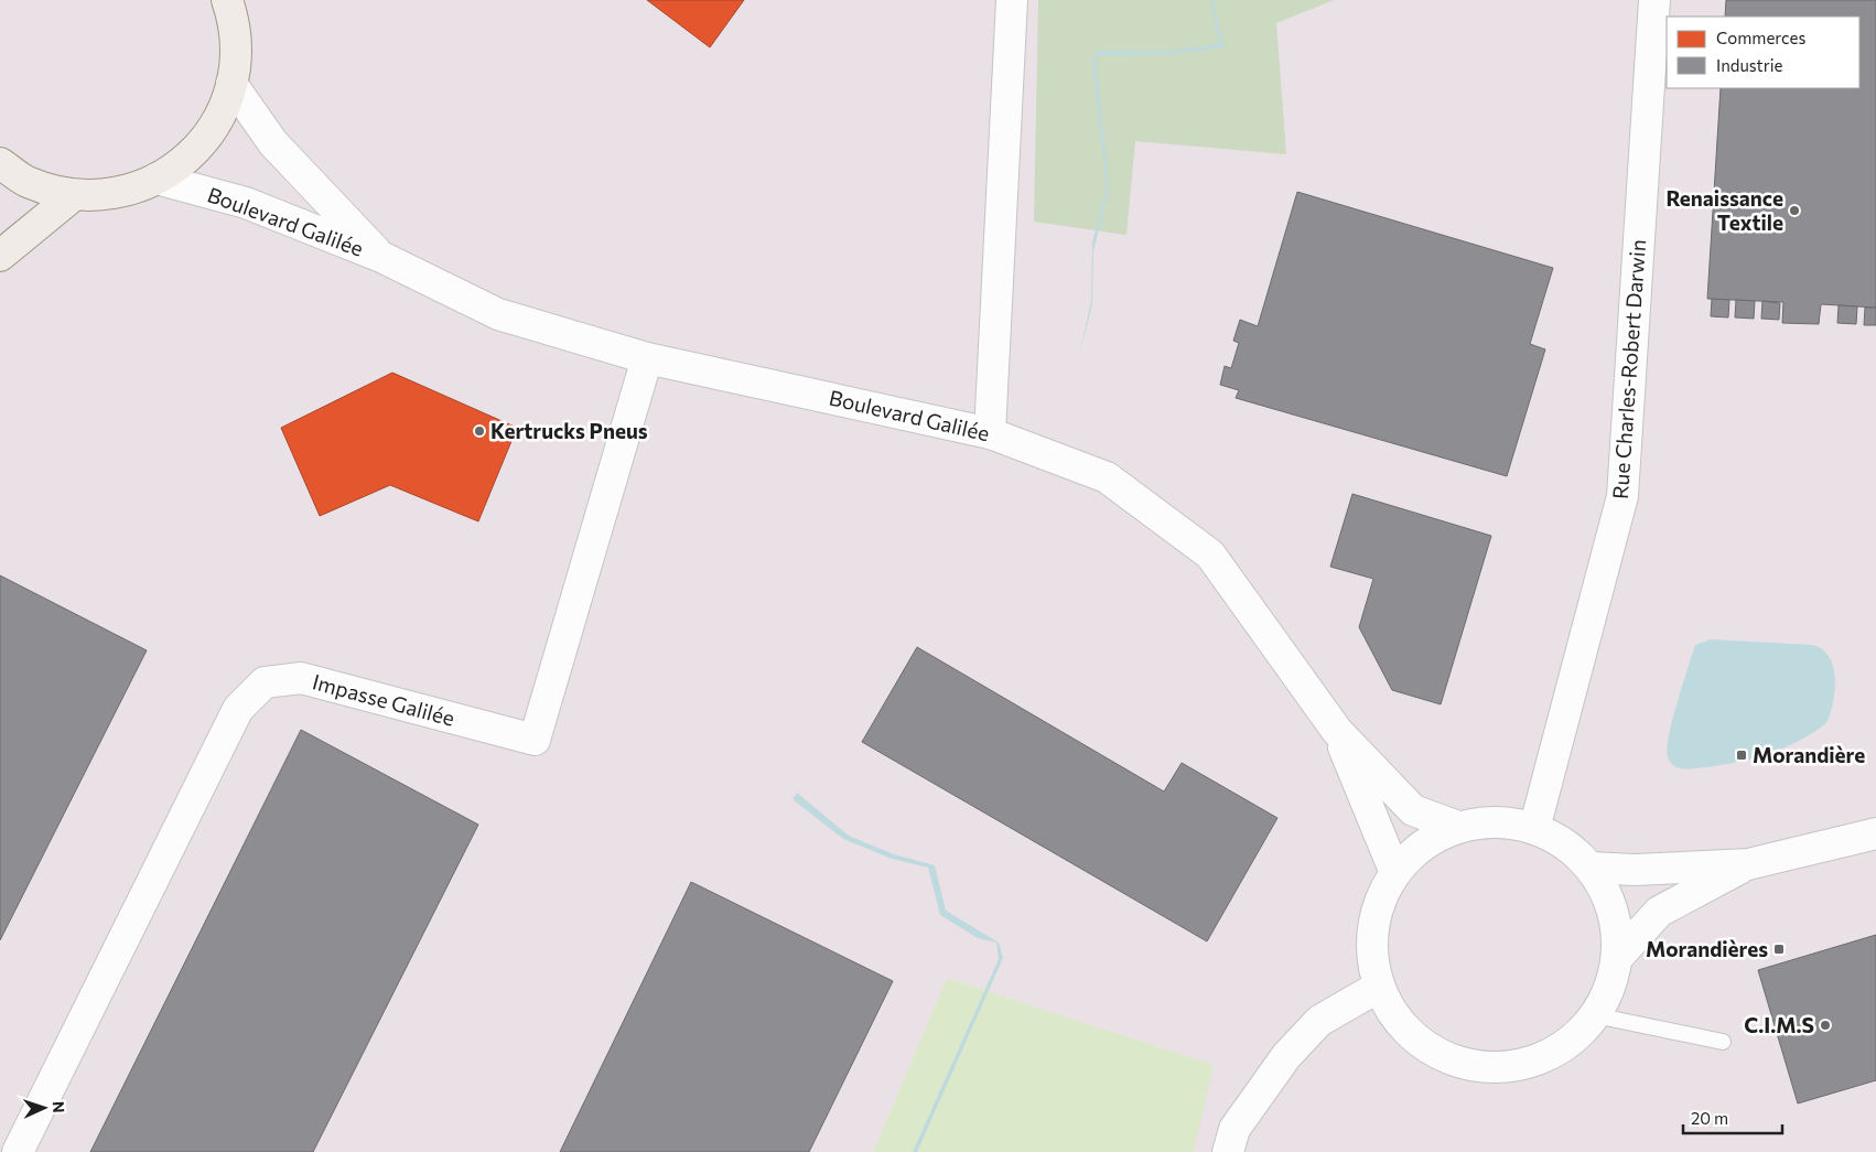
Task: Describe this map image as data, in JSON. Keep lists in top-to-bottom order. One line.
{"streets":{"street":["Boulevard Galilée","Rue Charles-Robert Darwin","Impasse Galilée"]},"crossings":[["Boulevard Galilée","Impasse Galilée"]],"places":{"other":["Renaissance Textile","Kertrucks Pneus","C.I.M.S"],"transit":["Morandière","Morandières"]},"legend":["Commerces","Industrie"],"scale_bar":"20 m","north":"right"}
